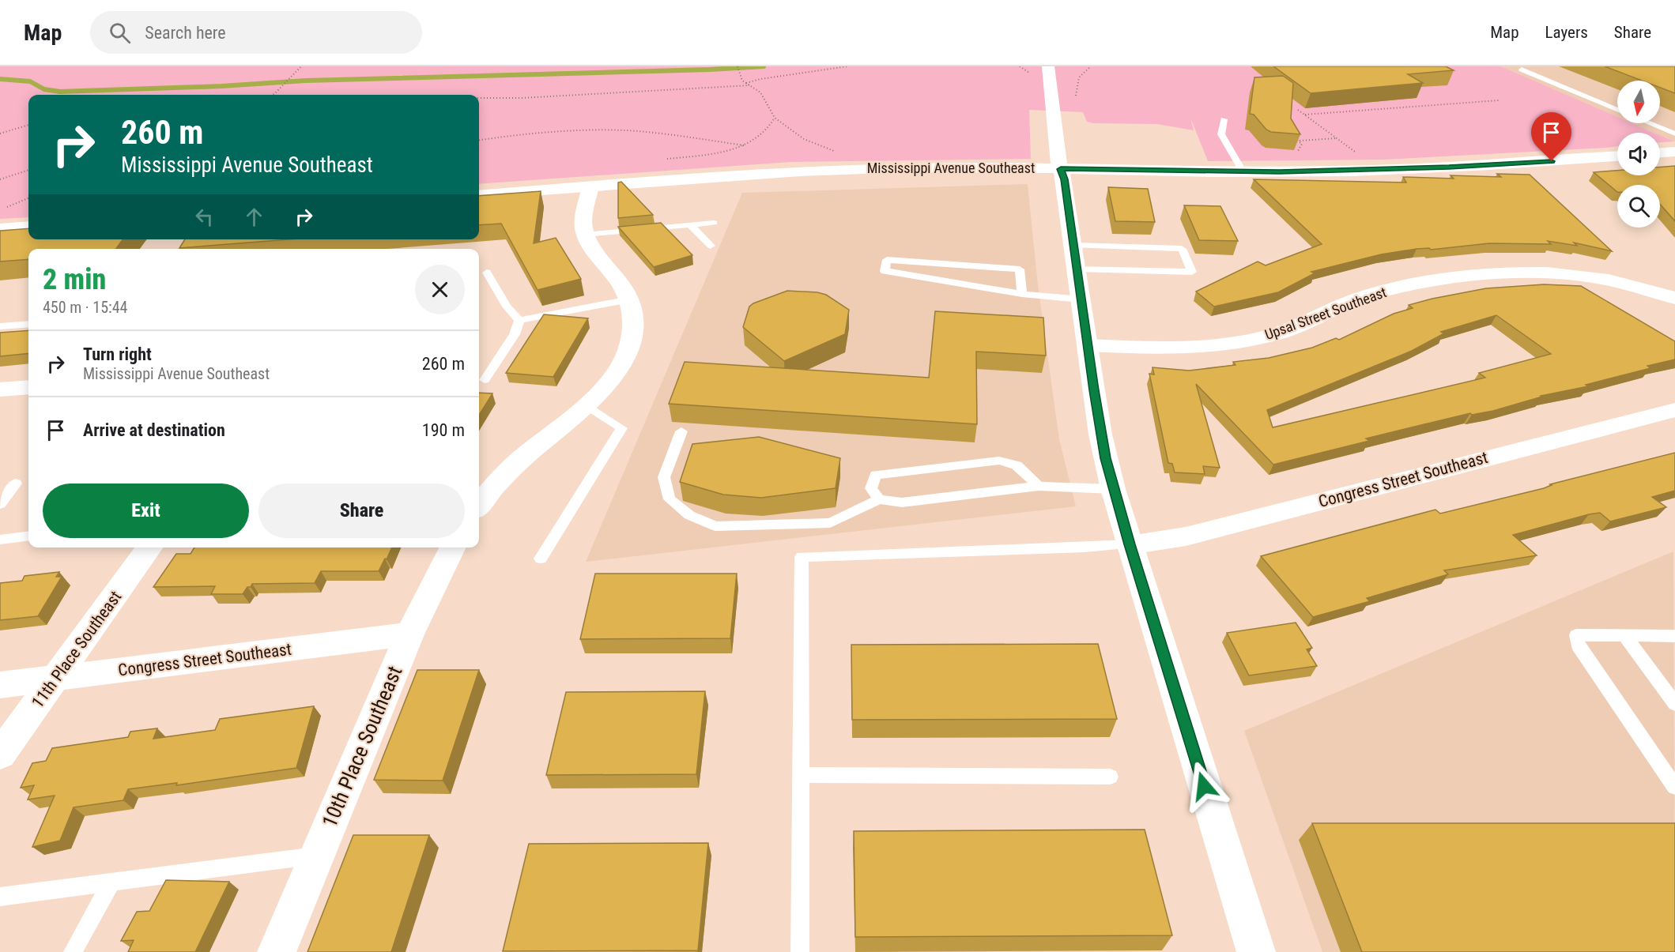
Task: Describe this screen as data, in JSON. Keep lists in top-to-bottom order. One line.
{"streets":{"main road":["Mississippi Avenue Southeast","Upsal Street Southeast","Congress Street Southeast","11th Place Southeast","10th Place Southeast"]},"crossings":[["Congress Street Southeast","11th Place Southeast"],["Congress Street Southeast","10th Place Southeast"]],"north":"bottom","page":{"header":"Map","search":"Search here","nav":["Map","Layers","Share"],"turn":["260 m","Mississippi Avenue Southeast"],"heading":["2 min","450 m · 15:44"],"list":[{"name":"Turn right","note":"Mississippi Avenue Southeast","value":"260 m"},{"name":"Arrive at destination","value":"190 m"}],"buttons":["Exit","Share"]}}
